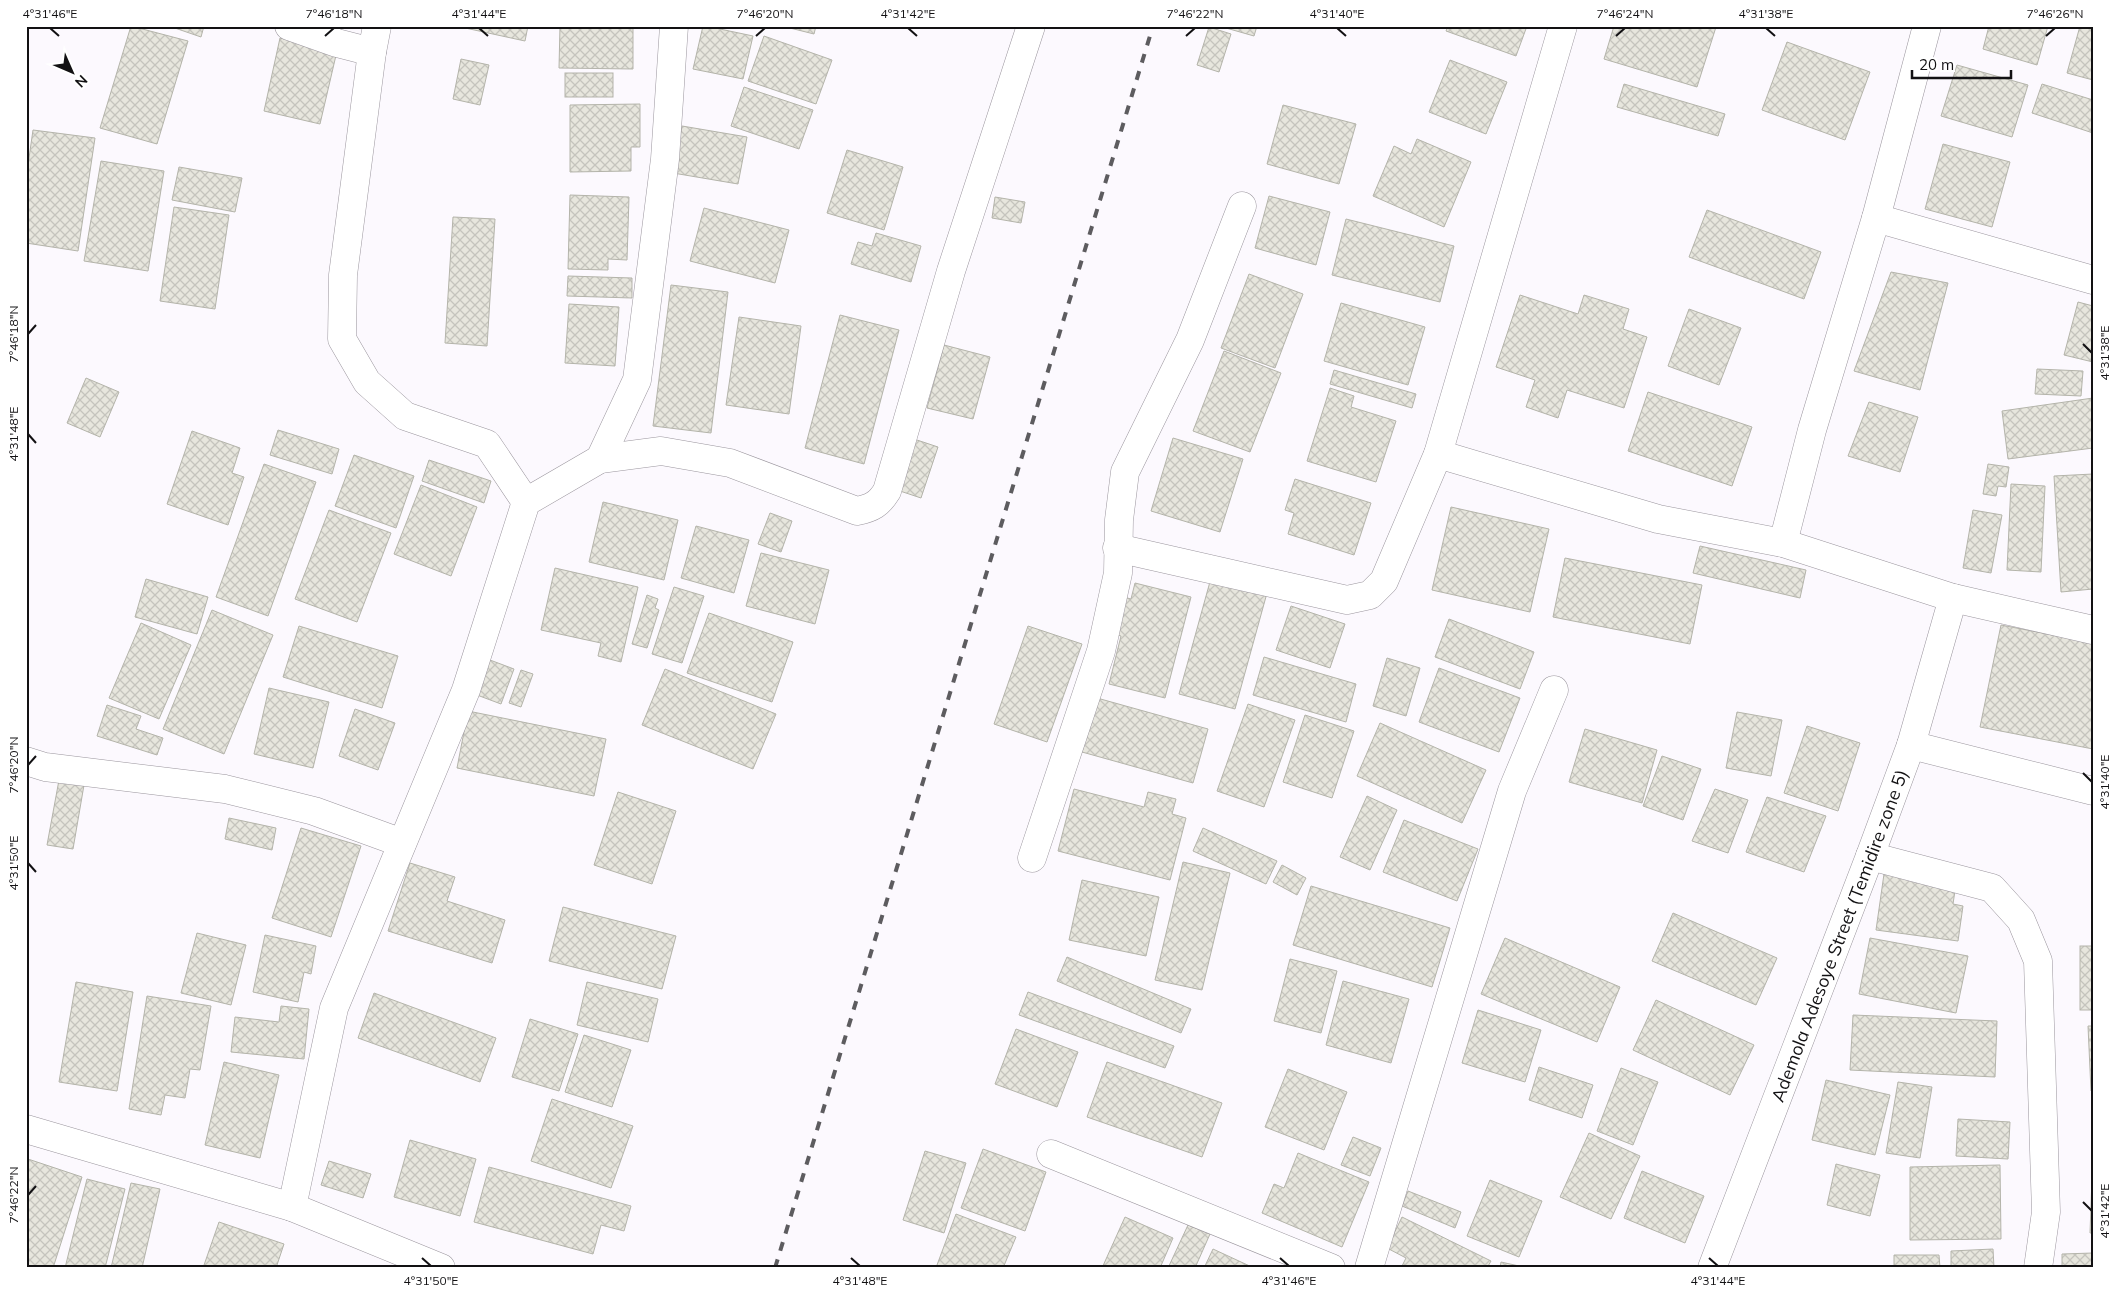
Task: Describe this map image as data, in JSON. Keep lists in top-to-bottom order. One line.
{"streets":{"street":["Ademola Adesoye Street (Temidire zone 5)"]},"scale_bar":"20 m","north":"bottom right","coordinates":["4°31'46\"E","7°46'18\"N","4°31'44\"E","7°46'20\"N","4°31'42\"E","7°46'22\"N","4°31'40\"E","7°46'24\"N","4°31'38\"E","7°46'26\"N","4°31'48\"E","4°31'50\"E"]}
